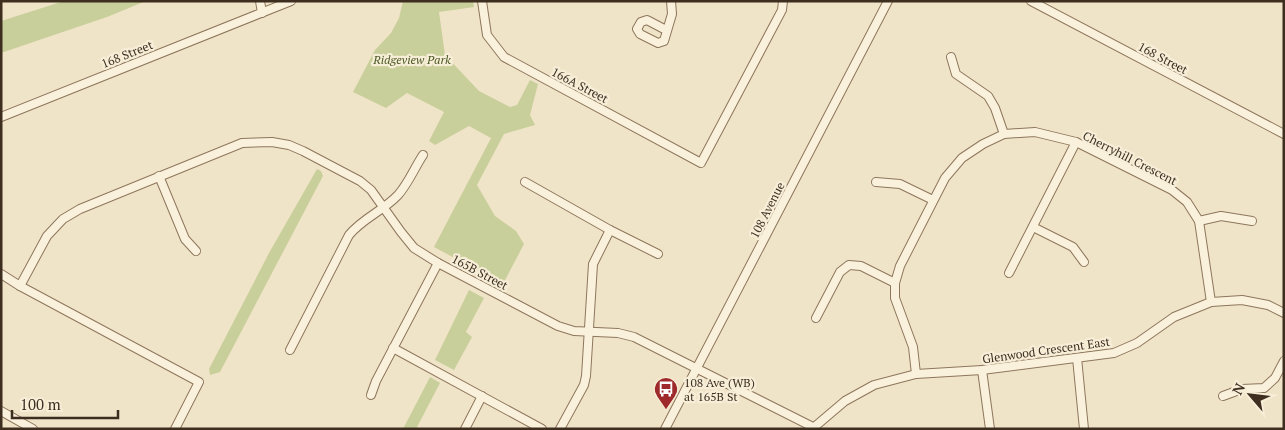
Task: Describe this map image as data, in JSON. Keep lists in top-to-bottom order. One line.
{"streets":{"street":["168 Street","166A Street","Cherryhill Crescent","108 Avenue","165B Street","Glenwood Crescent East"]},"crossings":[["Cherryhill Crescent","Glenwood Crescent East"],["108 Avenue","165B Street"],["165B Street","Glenwood Crescent East"]],"parks":["Ridgeview Park"],"places":{"bus stop":["108 Ave (WB) at 165B St"]},"scale_bar":"100 m","north":"top left"}
